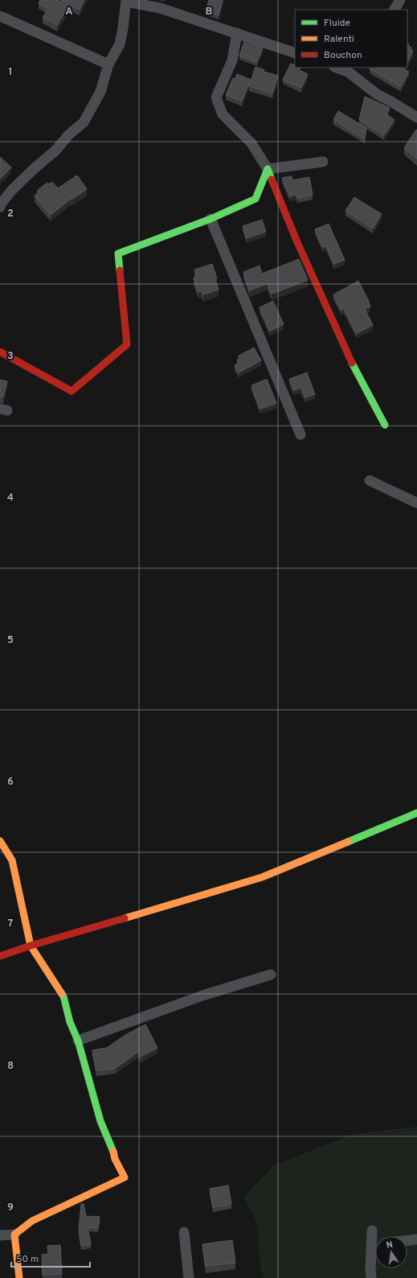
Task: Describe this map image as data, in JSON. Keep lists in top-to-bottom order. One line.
{"legend":["Fluide","Ralenti","Bouchon"],"scale_bar":"50 m","north":"top","grid":{"columns":["A","B"],"rows":["1","2","3","4","5","6","7","8","9"]}}
